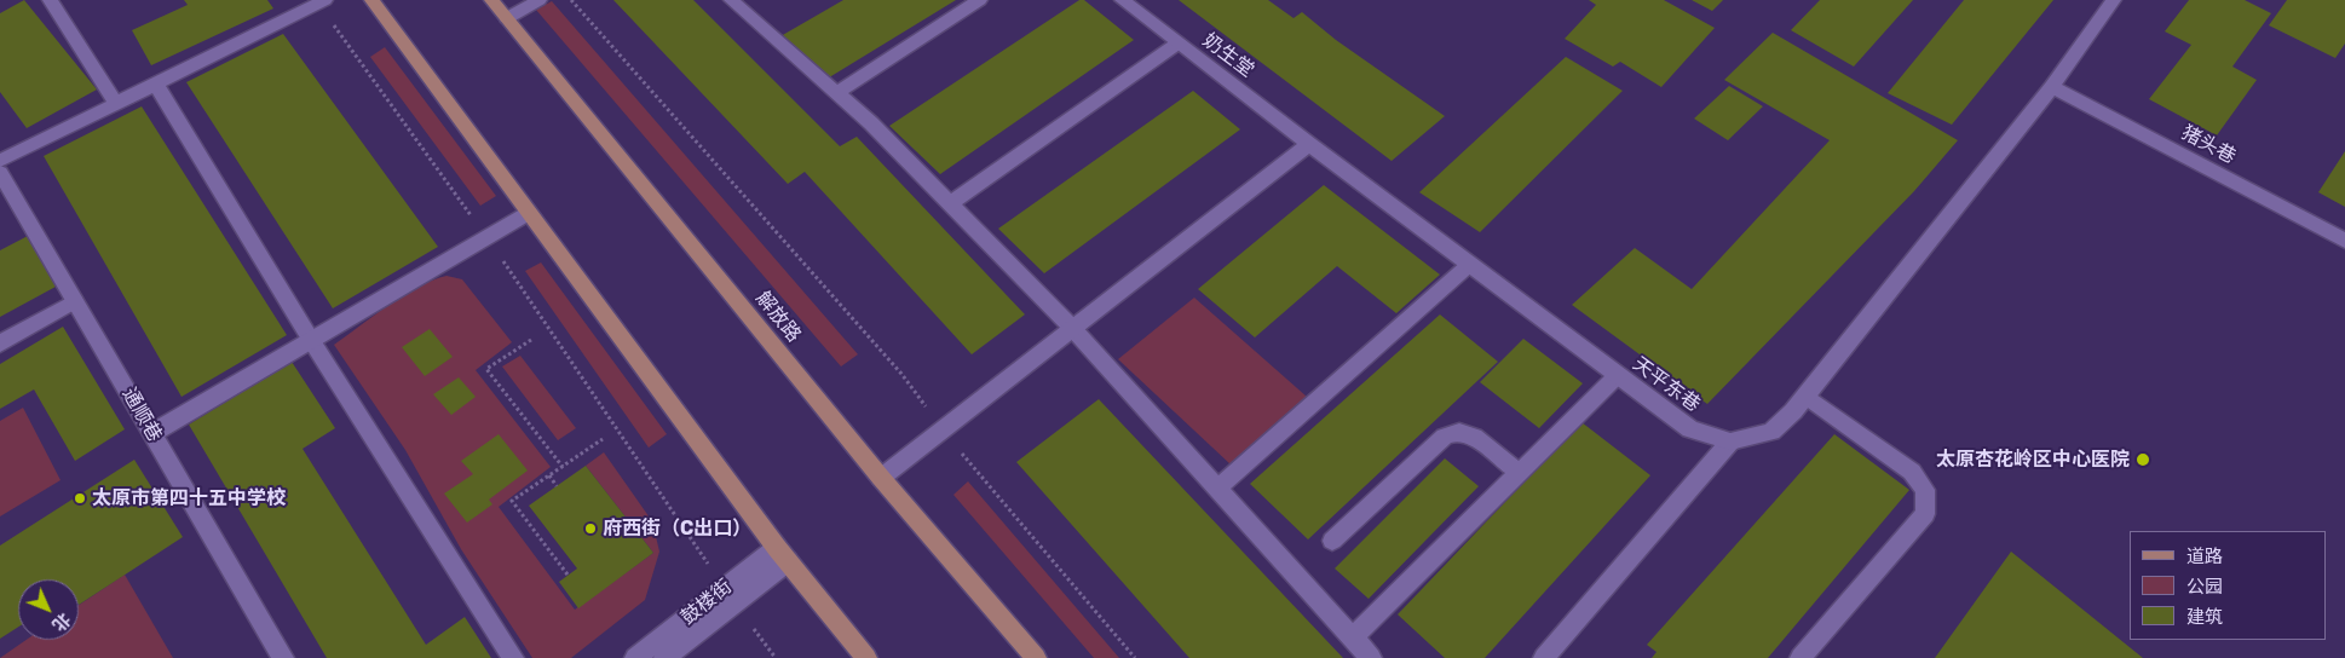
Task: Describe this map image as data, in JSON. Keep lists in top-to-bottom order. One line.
{"streets":{"main road":["解放路"],"street":["奶生堂","猪头巷","天平东巷","通顺巷","鼓楼街"]},"crossings":[["奶生堂","天平东巷"]],"places":["太原杏花岭区中心医院","太原市第四十五中学校","府西街（C出口）"],"legend":["道路","公园","建筑"],"north":"bottom right"}
